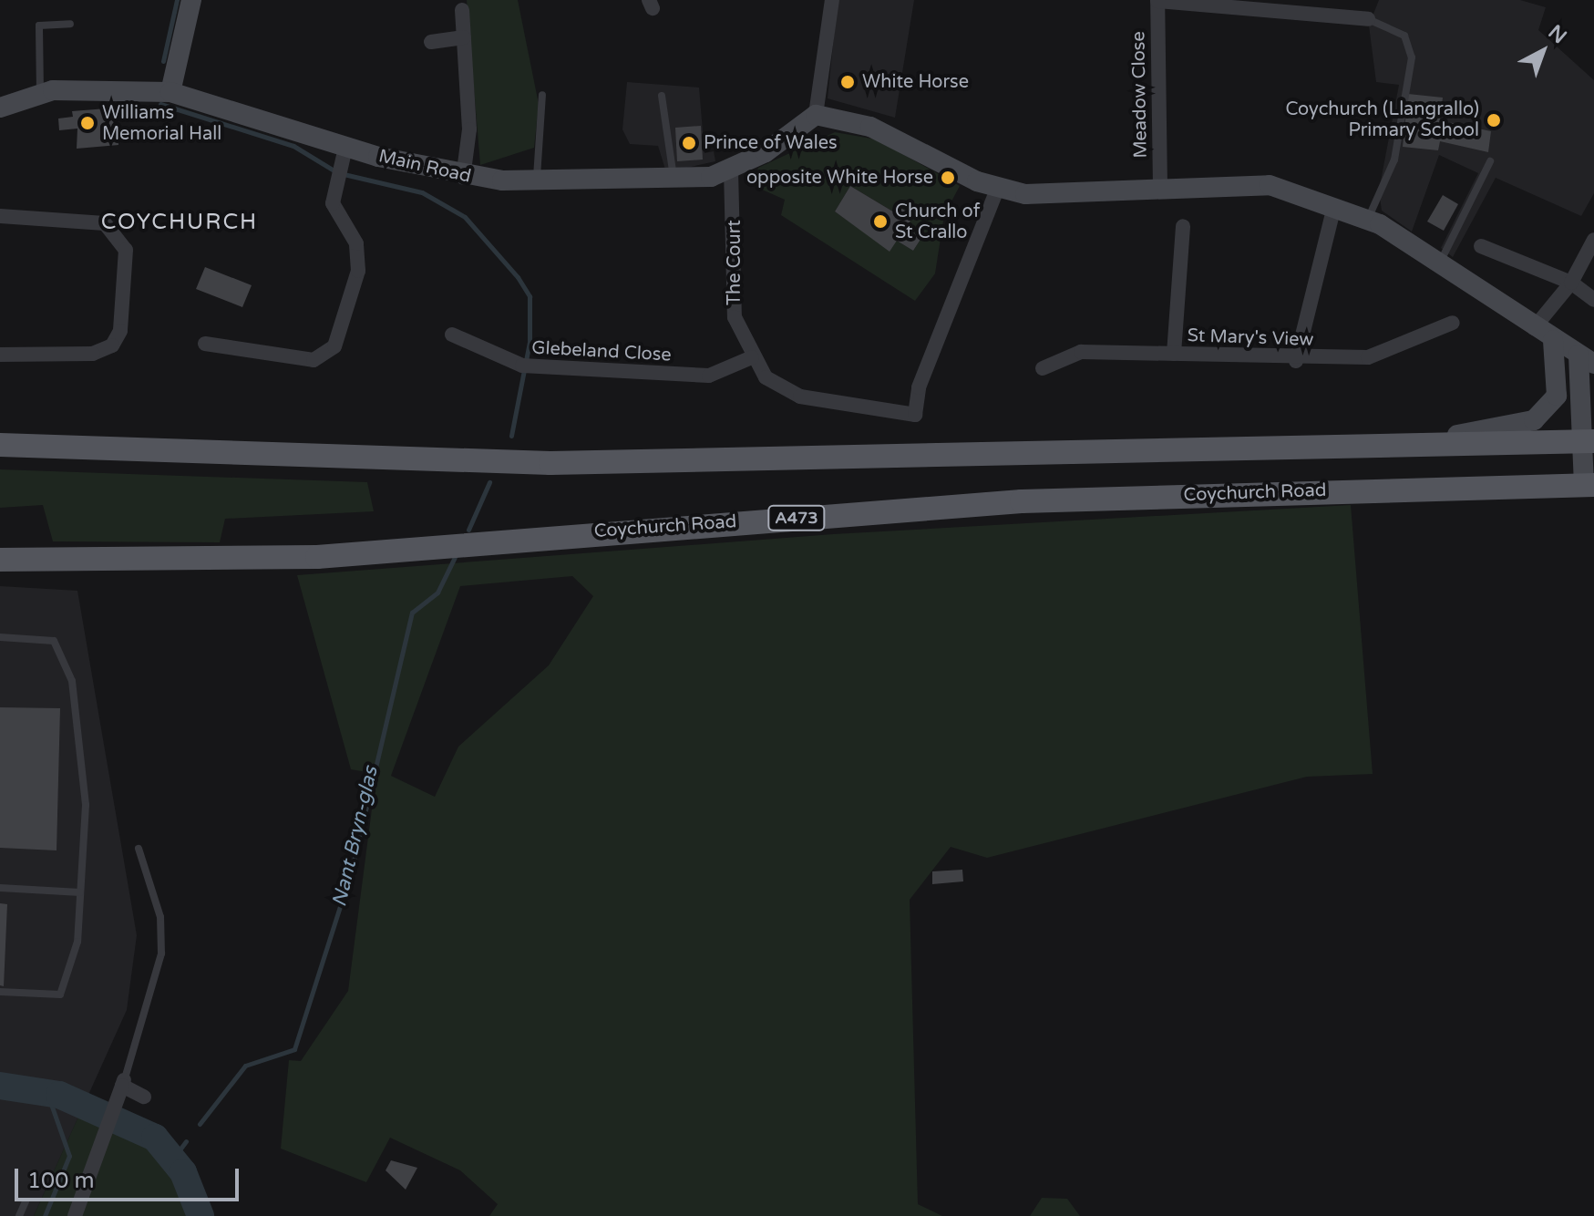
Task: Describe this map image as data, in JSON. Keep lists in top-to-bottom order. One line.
{"streets":{"main road":["Coychurch Road","A473"],"street":["Meadow Close","Main Road","The Court","St Mary's View","Glebeland Close"]},"crossings":[["Main Road","The Court"],["The Court","Glebeland Close"]],"districts":["COYCHURCH"],"water":["Nant Bryn-glas"],"places":["White Horse","Coychurch (Llangrallo) Primary School","Williams Memorial Hall","Prince of Wales","opposite White Horse","Church of St Crallo"],"scale_bar":"100 m","north":"top right"}
